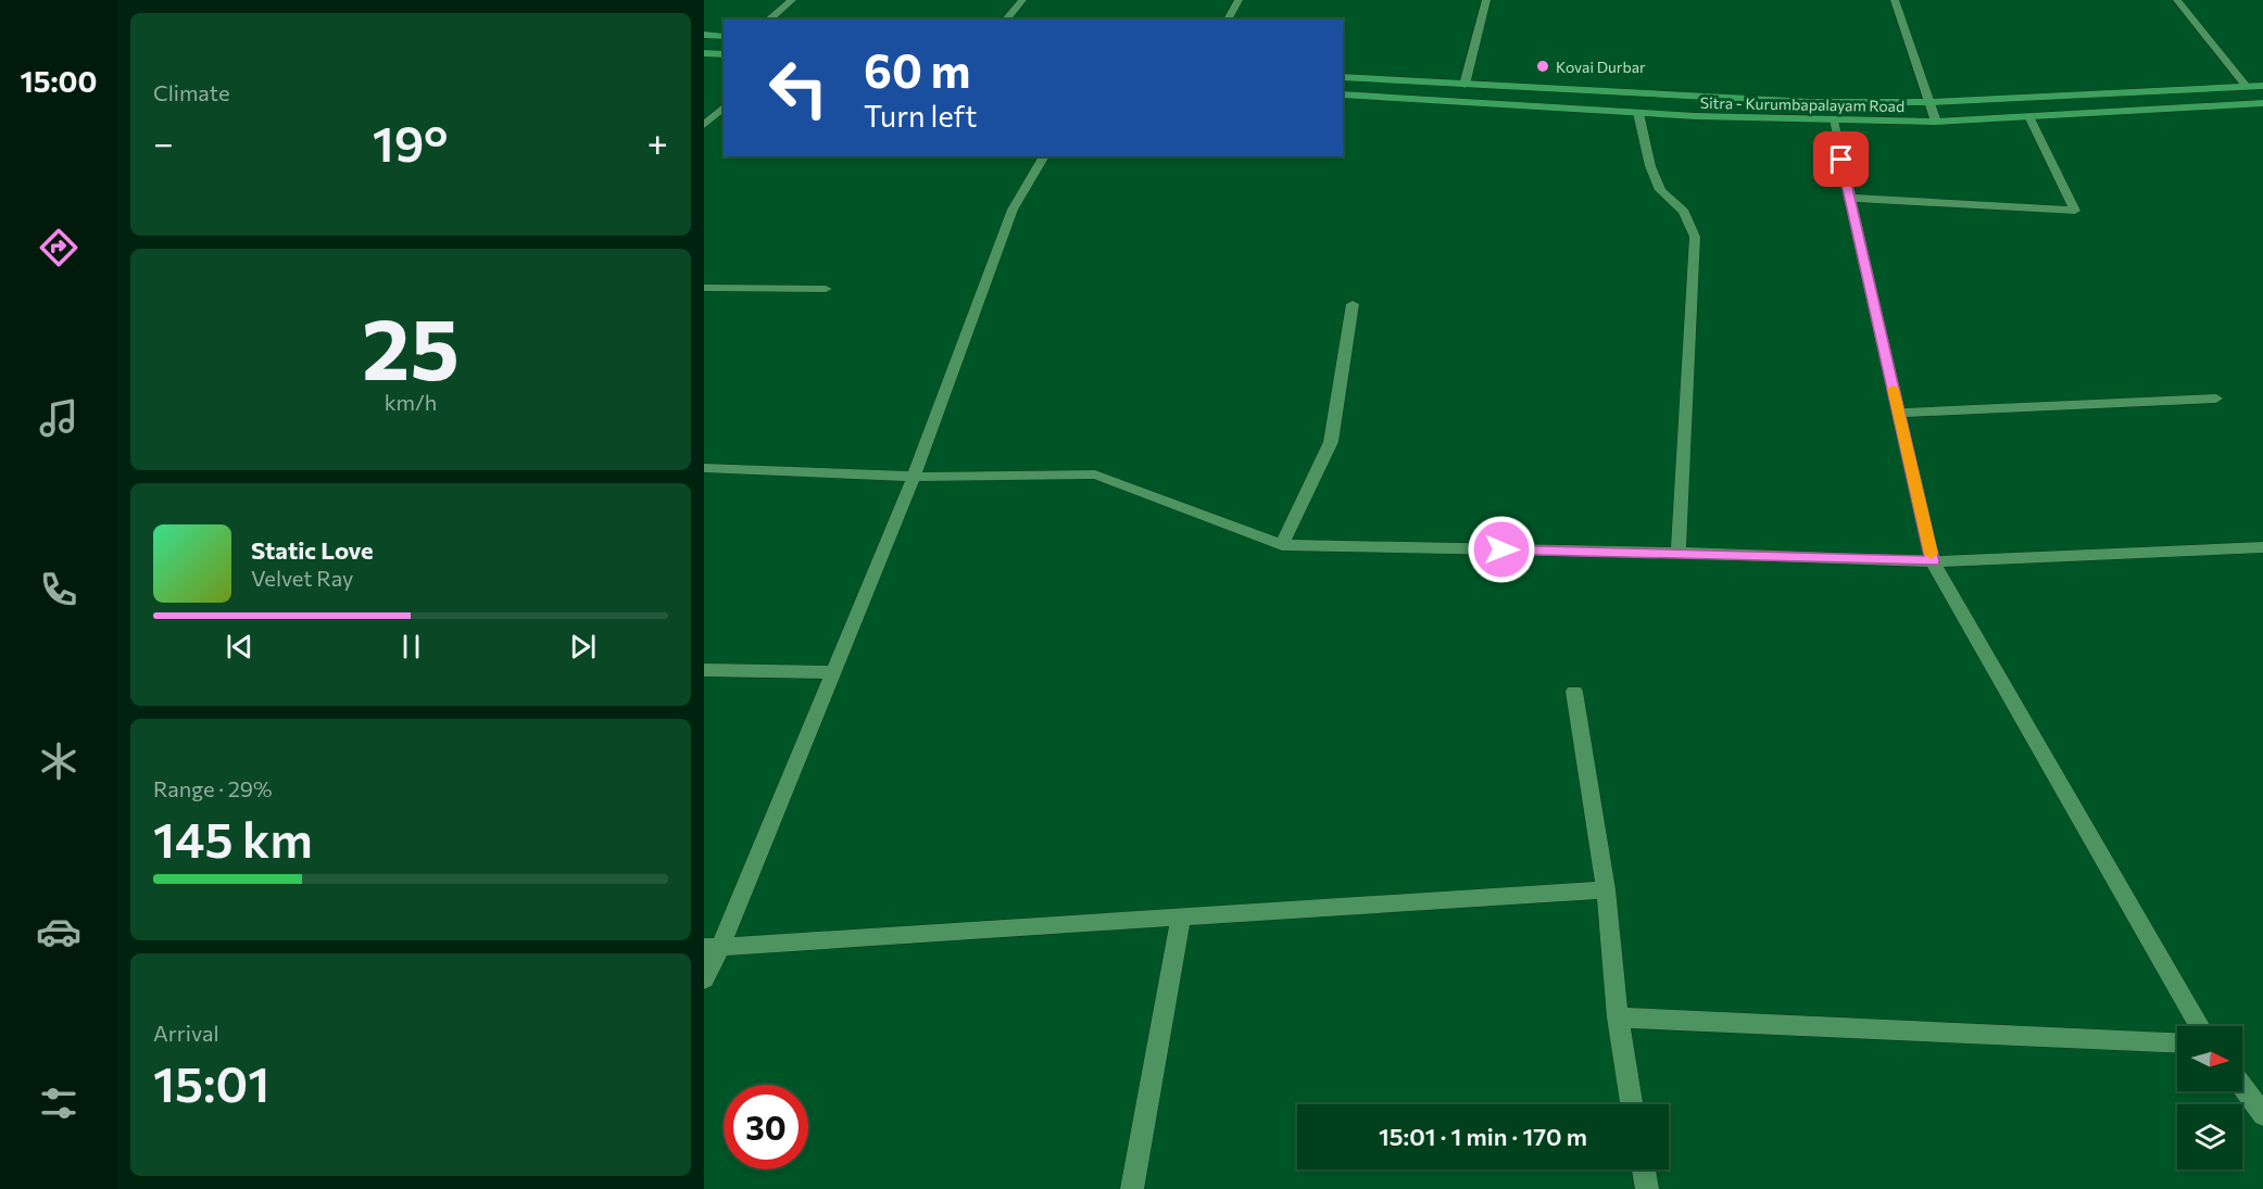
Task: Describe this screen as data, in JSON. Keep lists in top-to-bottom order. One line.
{"streets":{"main road":["Sitra - Kurumbapalayam Road"]},"places":["Kovai Durbar"],"north":"right","page":{"tabs":"15:00","tile":["Climate",["25","km/h"],["Range · 29%","145 km"],["Arrival","15:01"]],"turn":["60 m","Turn left"],"heat":["−","19°","+"],"song":["Static Love","Velvet Ray"],"limit":"30","trip":"15:01 · 1 min · 170 m"}}
